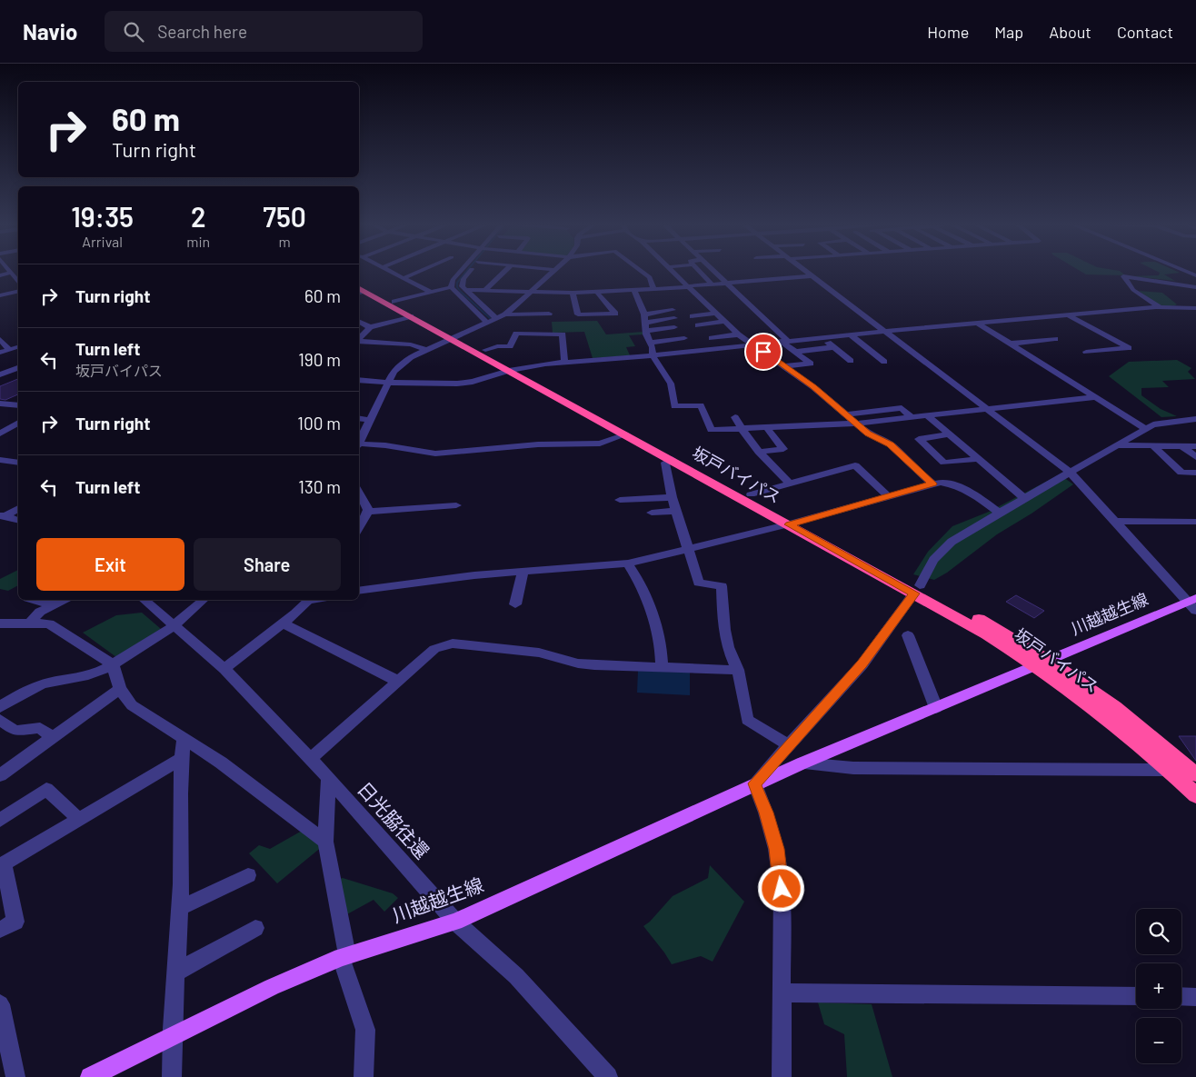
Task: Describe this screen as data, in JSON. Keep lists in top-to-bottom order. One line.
{"streets":{"highway":["坂戸バイパス"],"main road":["川越越生線"],"street":["日光脇往還"]},"crossings":[["坂戸バイパス","川越越生線"],["川越越生線","日光脇往還"]],"page":{"header":"Navio","search":"Search here","nav":["Home","Map","About","Contact"],"turn":["60 m","Turn right"],"eta":["19:35","Arrival","2","min","750","m"],"list":[{"name":"Turn right","value":"60 m"},{"name":"Turn left","note":"坂戸バイパス","value":"190 m"},{"name":"Turn right","value":"100 m"},{"name":"Turn left","value":"130 m"}],"buttons":["Exit","Share"],"map_buttons":["+","−"]}}
